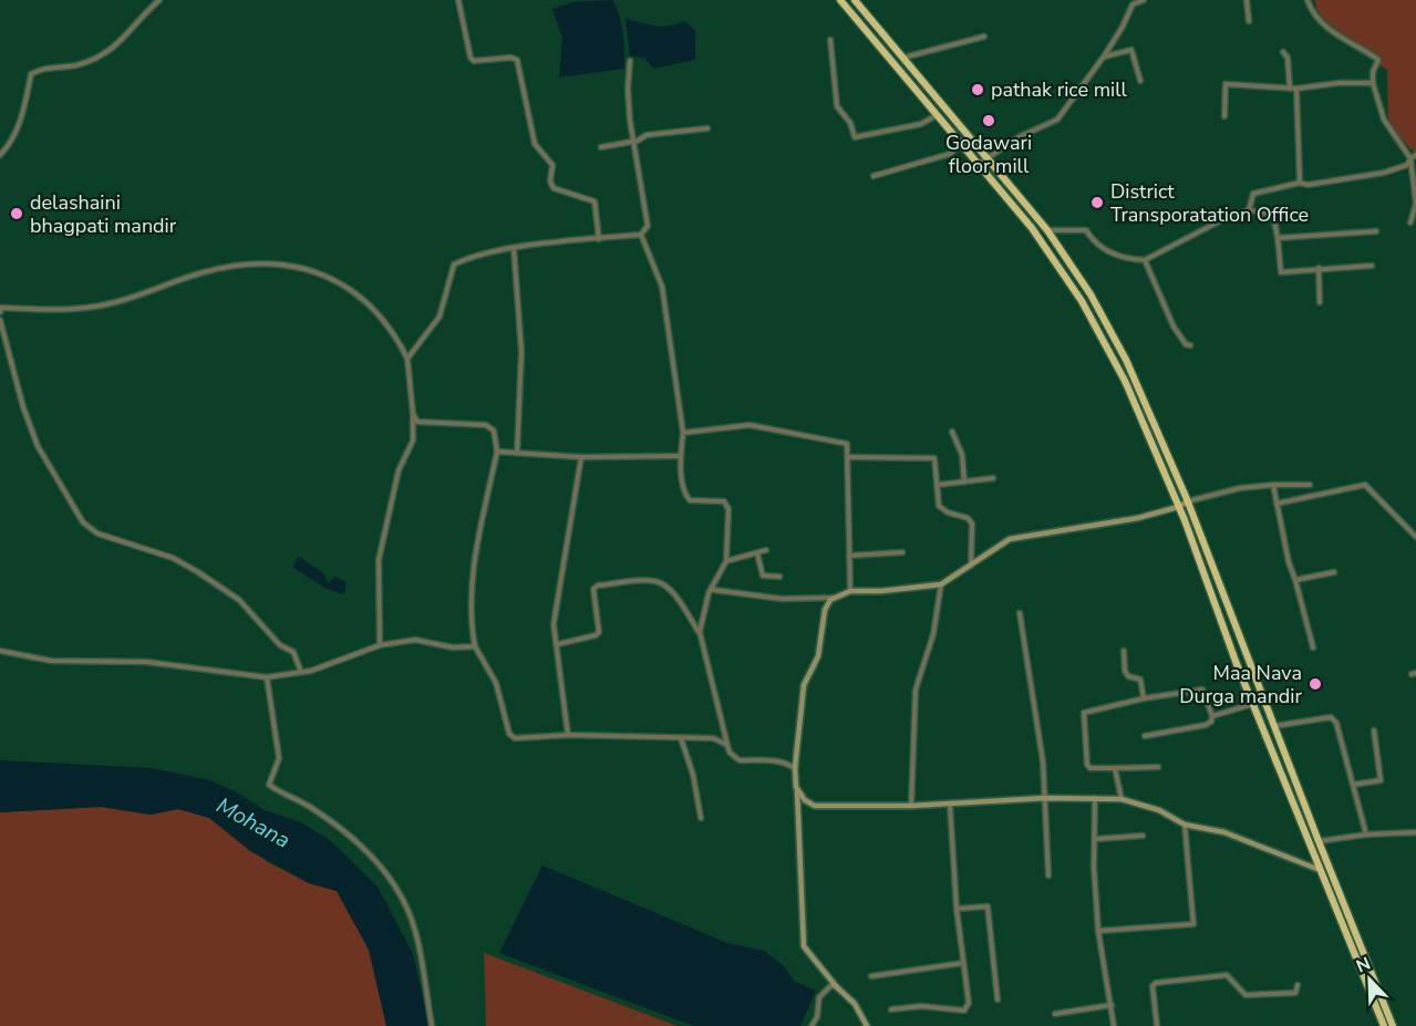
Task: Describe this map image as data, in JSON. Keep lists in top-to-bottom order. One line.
{"water":["Mohana"],"places":["pathak rice mill","Godawari floor mill","District Transporatation Office","delashaini bhagpati mandir","Maa Nava Durga mandir"],"north":"top left"}
